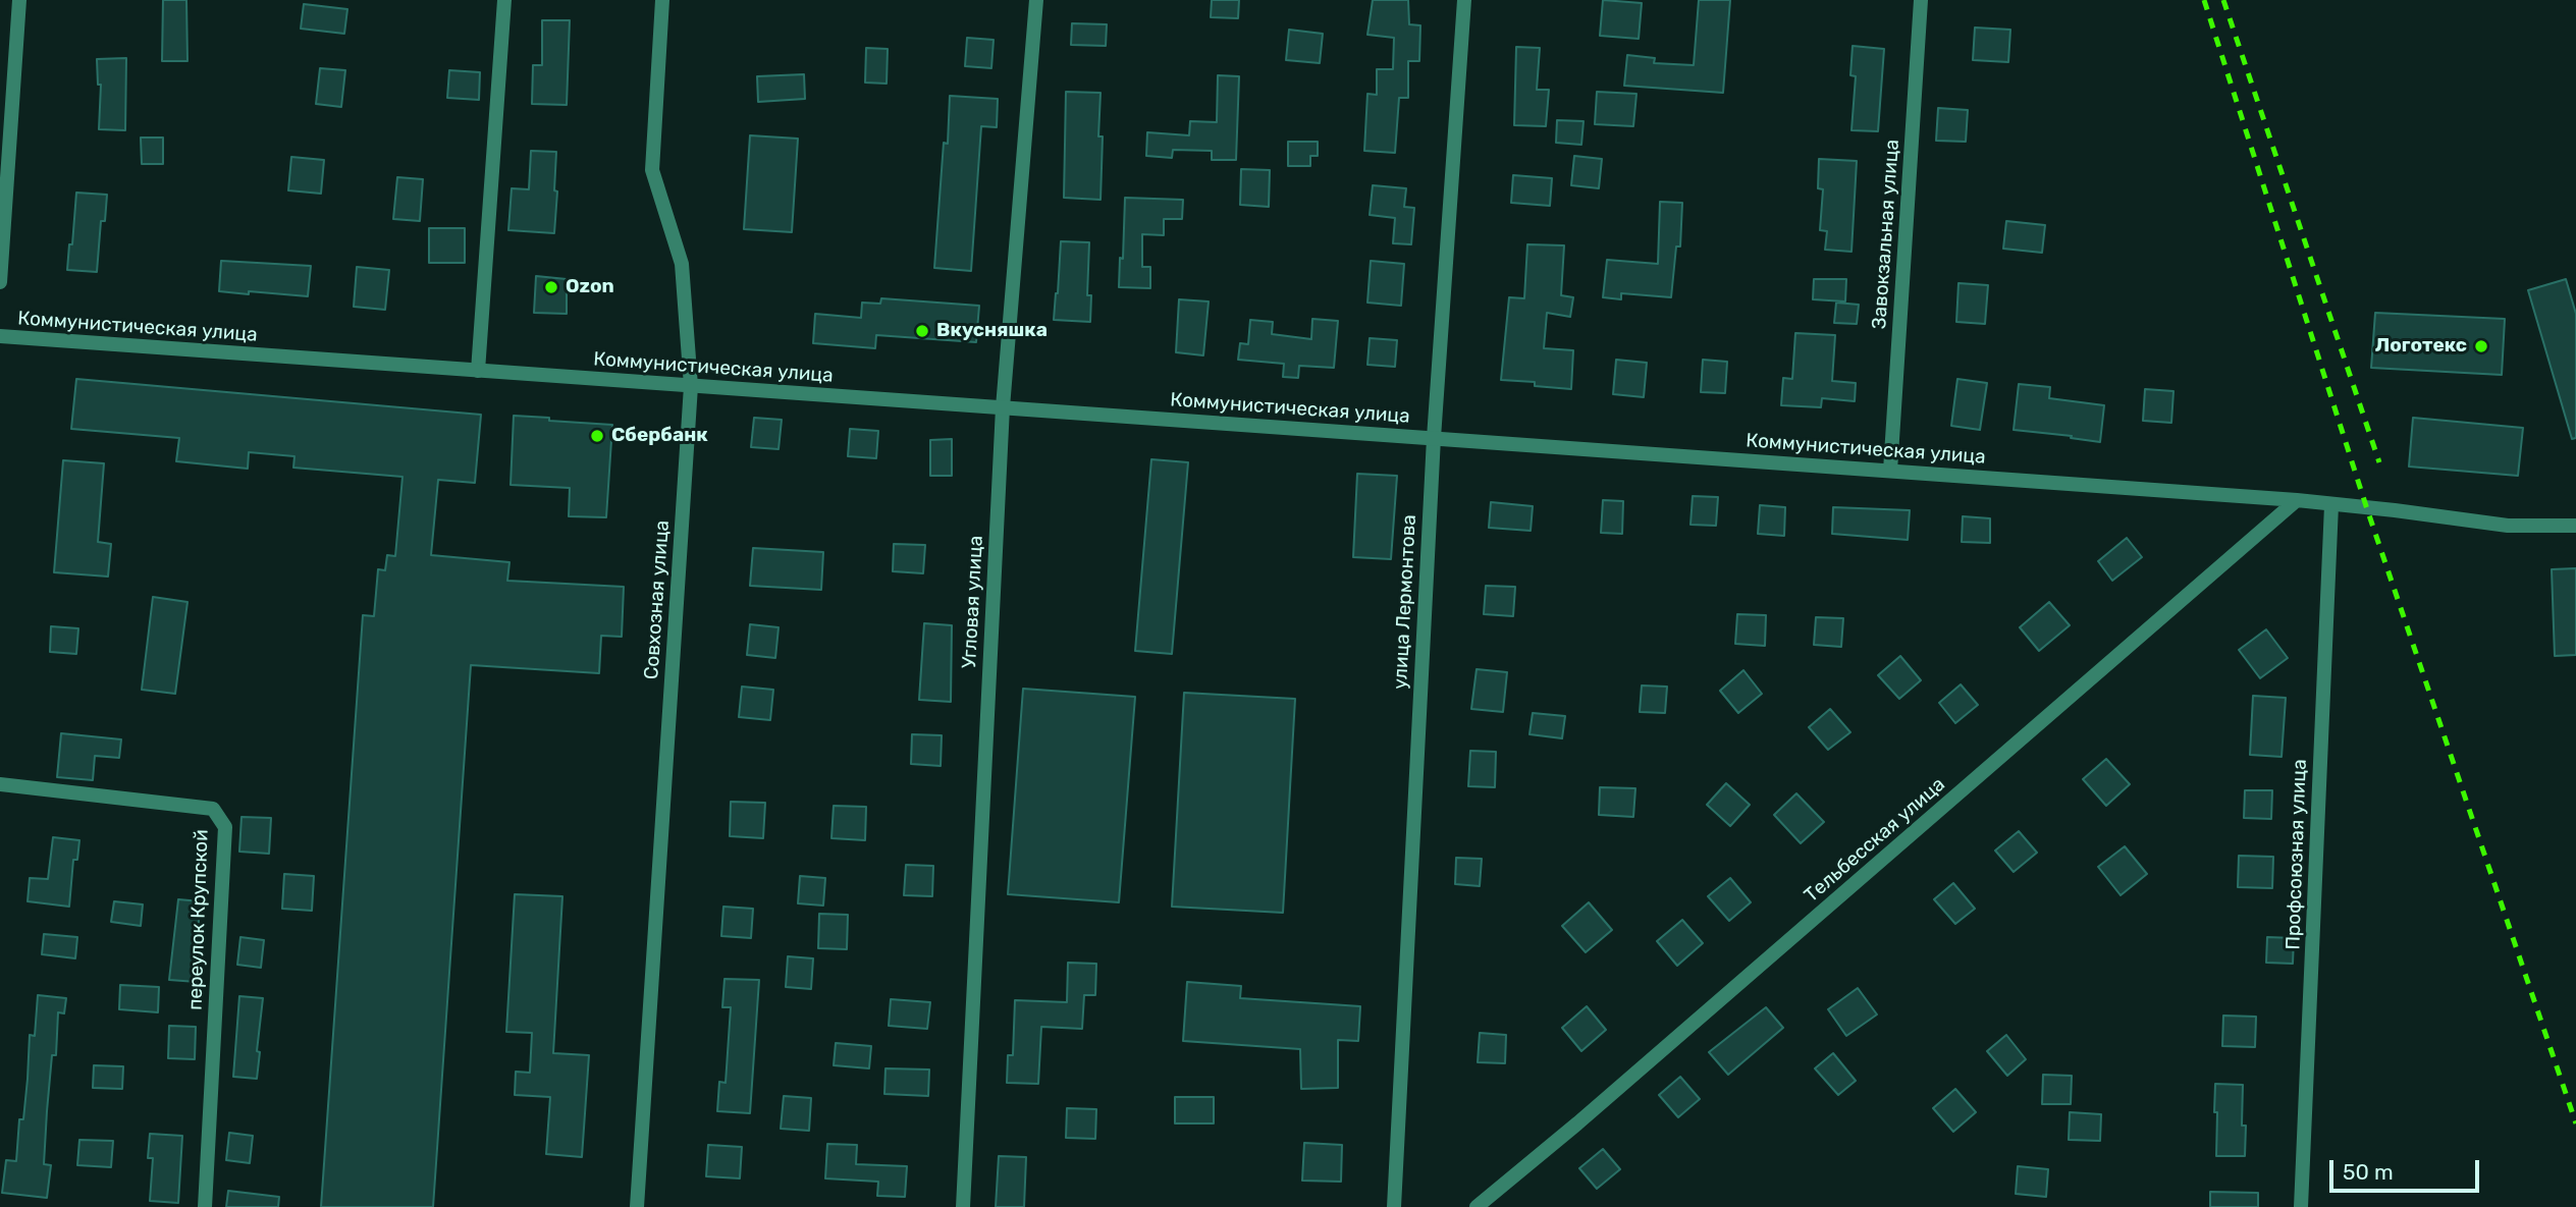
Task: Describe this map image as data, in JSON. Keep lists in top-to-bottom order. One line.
{"streets":{"street":["Завокзальная улица","Коммунистическая улица","Совхозная улица","Угловая улица","улица Лермонтова","Тельбесская улица","Профсоюзная улица","переулок Крупской"]},"crossings":[["Завокзальная улица","Коммунистическая улица"],["Коммунистическая улица","Совхозная улица"],["Коммунистическая улица","Угловая улица"],["Коммунистическая улица","улица Лермонтова"],["Коммунистическая улица","Тельбесская улица"],["Коммунистическая улица","Профсоюзная улица"]],"places":["Ozon","Вкусняшка","Логотекс","Сбербанк"],"scale_bar":"50 m"}
